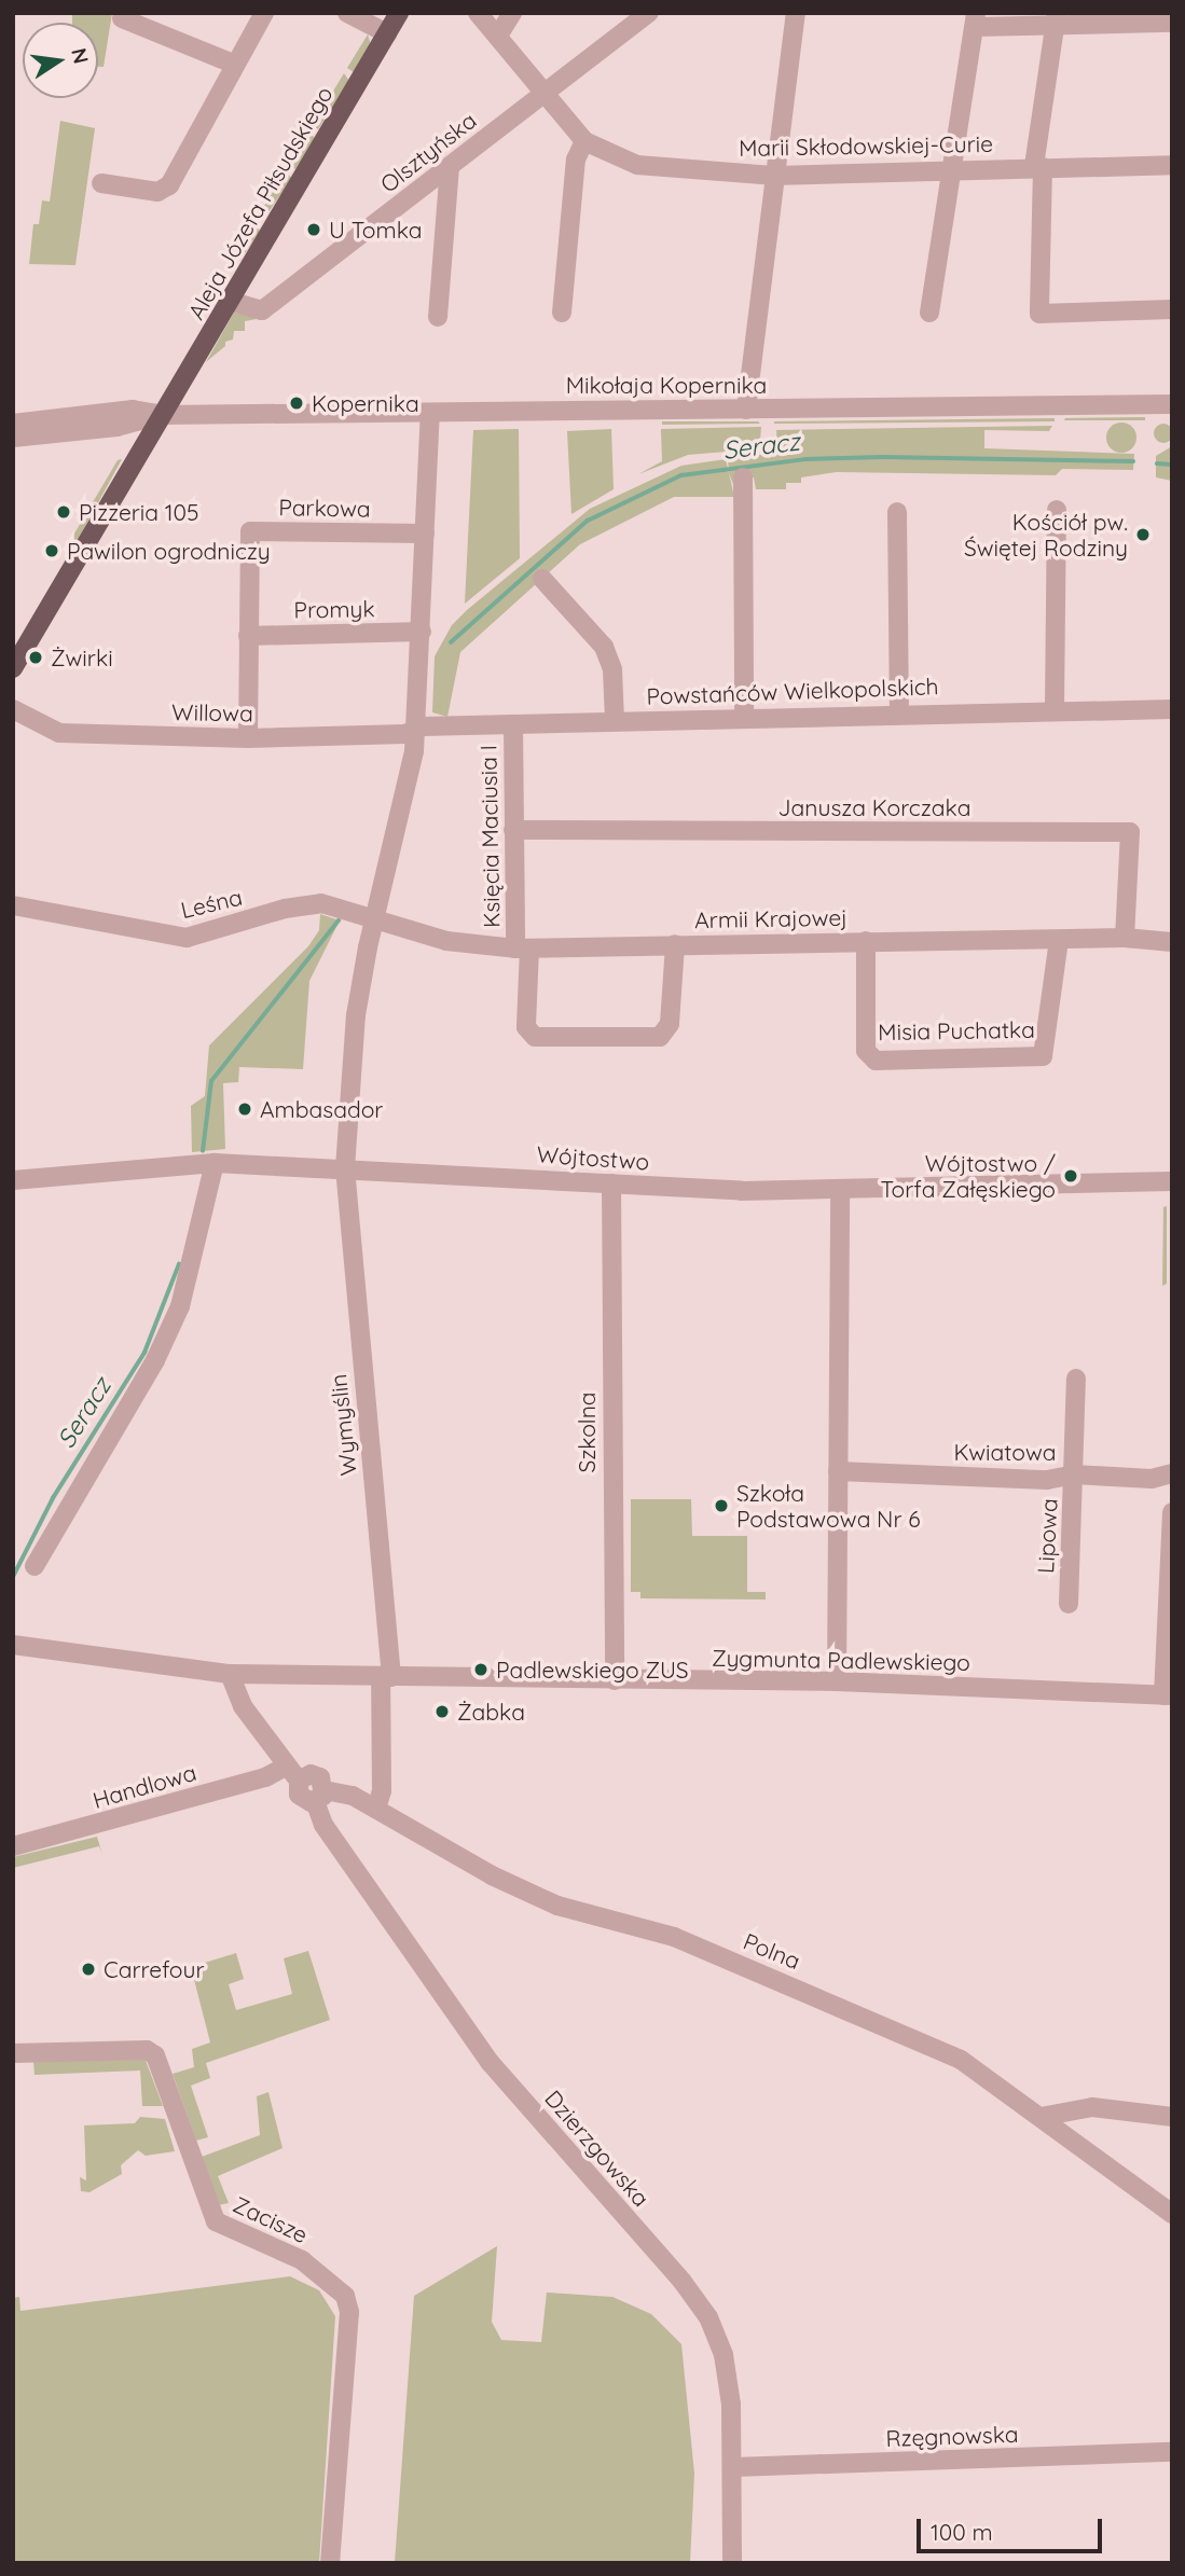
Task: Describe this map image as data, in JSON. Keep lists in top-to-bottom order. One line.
{"streets":{"main road":["Aleja Józefa Piłsudskiego"],"street":["Marii Skłodowskiej-Curie","Olsztyńska","Mikołaja Kopernika","Parkowa","Promyk","Powstańców Wielkopolskich","Willowa","Janusza Korczaka","Księcia Maciusia I","Leśna","Armii Krajowej","Misia Puchatka","Wójtostwo","Wymyślin","Szkolna","Kwiatowa","Lipowa","Zygmunta Padlewskiego","Handlowa","Polna","Dzierzgowska","Zacisze","Rzęgnowska"]},"crossings":[["Marii Skłodowskiej-Curie","Olsztyńska"],["Olsztyńska","Aleja Józefa Piłsudskiego"],["Aleja Józefa Piłsudskiego","Mikołaja Kopernika"],["Mikołaja Kopernika","Wymyślin"],["Parkowa","Promyk"],["Parkowa","Willowa"],["Parkowa","Wymyślin"],["Promyk","Wymyślin"],["Powstańców Wielkopolskich","Willowa"],["Powstańców Wielkopolskich","Księcia Maciusia I"],["Powstańców Wielkopolskich","Wymyślin"],["Willowa","Wymyślin"],["Janusza Korczaka","Księcia Maciusia I"],["Janusza Korczaka","Armii Krajowej"],["Księcia Maciusia I","Armii Krajowej"],["Leśna","Armii Krajowej"],["Leśna","Wymyślin"],["Armii Krajowej","Misia Puchatka"],["Armii Krajowej","Wymyślin"],["Wójtostwo","Wymyślin"],["Wójtostwo","Szkolna"],["Wymyślin","Zygmunta Padlewskiego"],["Wymyślin","Polna"],["Szkolna","Zygmunta Padlewskiego"],["Kwiatowa","Lipowa"],["Zygmunta Padlewskiego","Dzierzgowska"],["Handlowa","Dzierzgowska"],["Polna","Dzierzgowska"],["Dzierzgowska","Rzęgnowska"]],"water":["Seracz"],"places":["U Tomka","Kopernika","Pizzeria 105","Kościół pw. Świętej Rodziny","Pawilon ogrodniczy","Żwirki","Ambasador","Wójtostwo / Torfa Załęskiego","Szkoła Podstawowa Nr 6","Padlewskiego ZUS","Żabka","Carrefour"],"scale_bar":"100 m","north":"right"}
